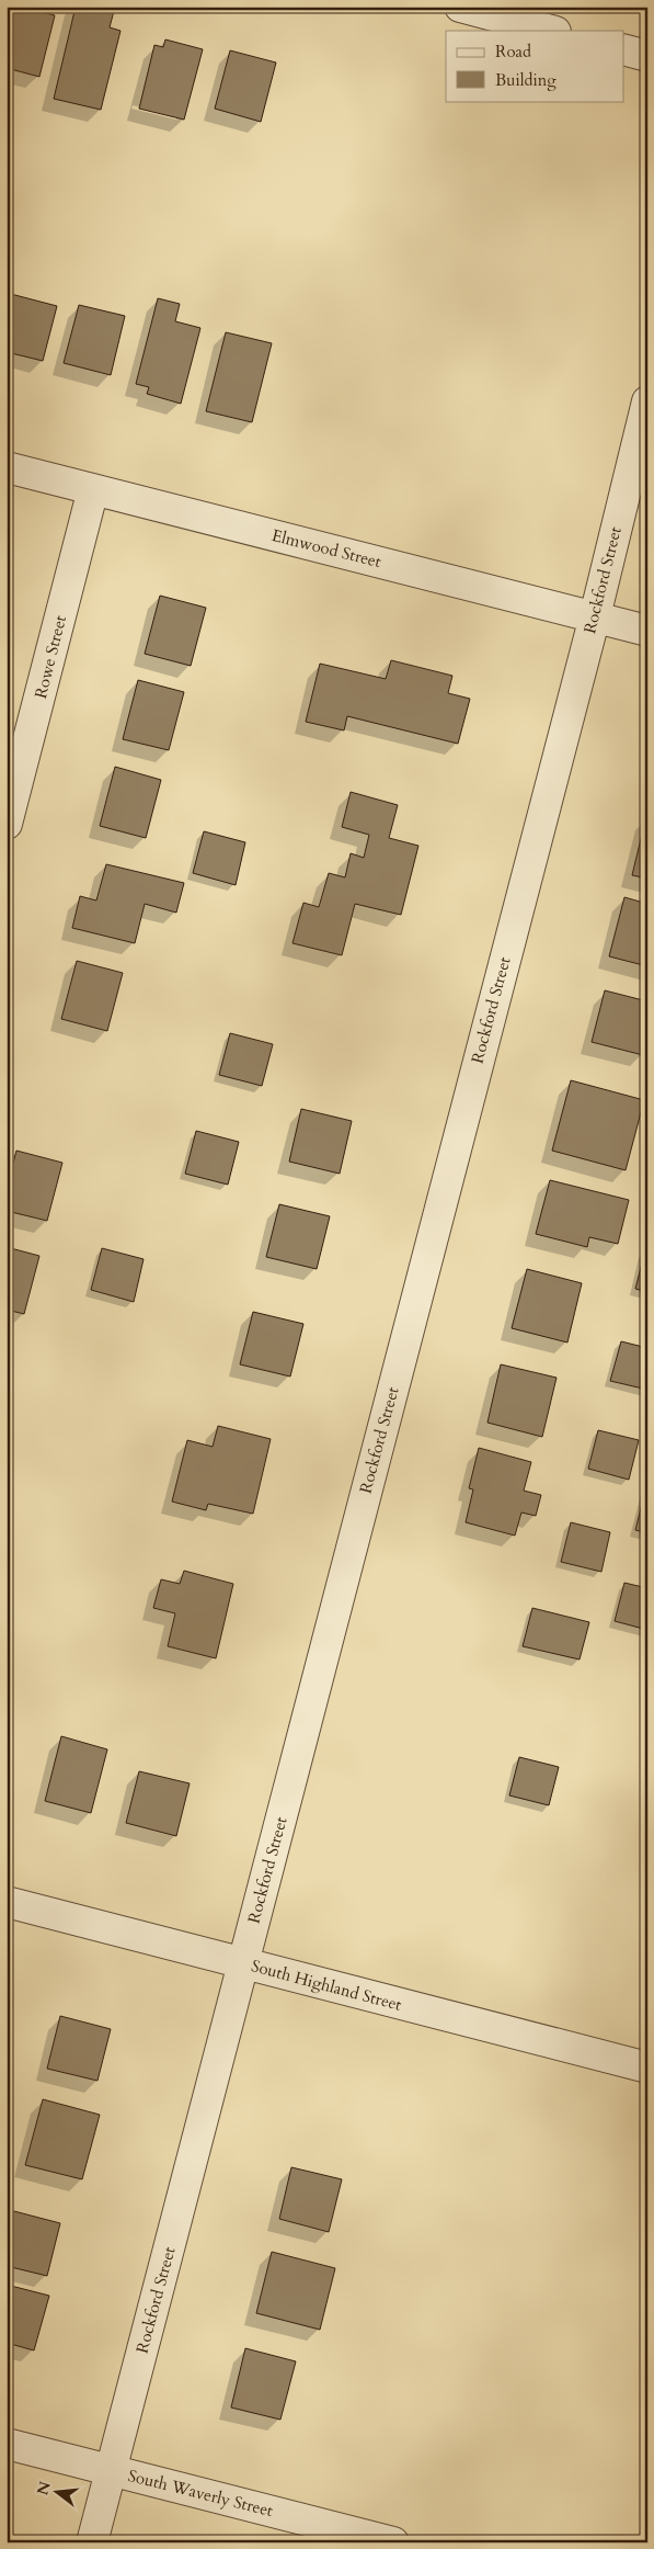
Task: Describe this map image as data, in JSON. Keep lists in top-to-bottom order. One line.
{"streets":{"street":["Elmwood Street","Rockford Street","Rowe Street","South Highland Street","South Waverly Street"]},"crossings":[["Elmwood Street","Rockford Street"],["Elmwood Street","Rowe Street"],["Rockford Street","South Highland Street"],["Rockford Street","South Waverly Street"]],"legend":["Road","Building"],"north":"left"}
